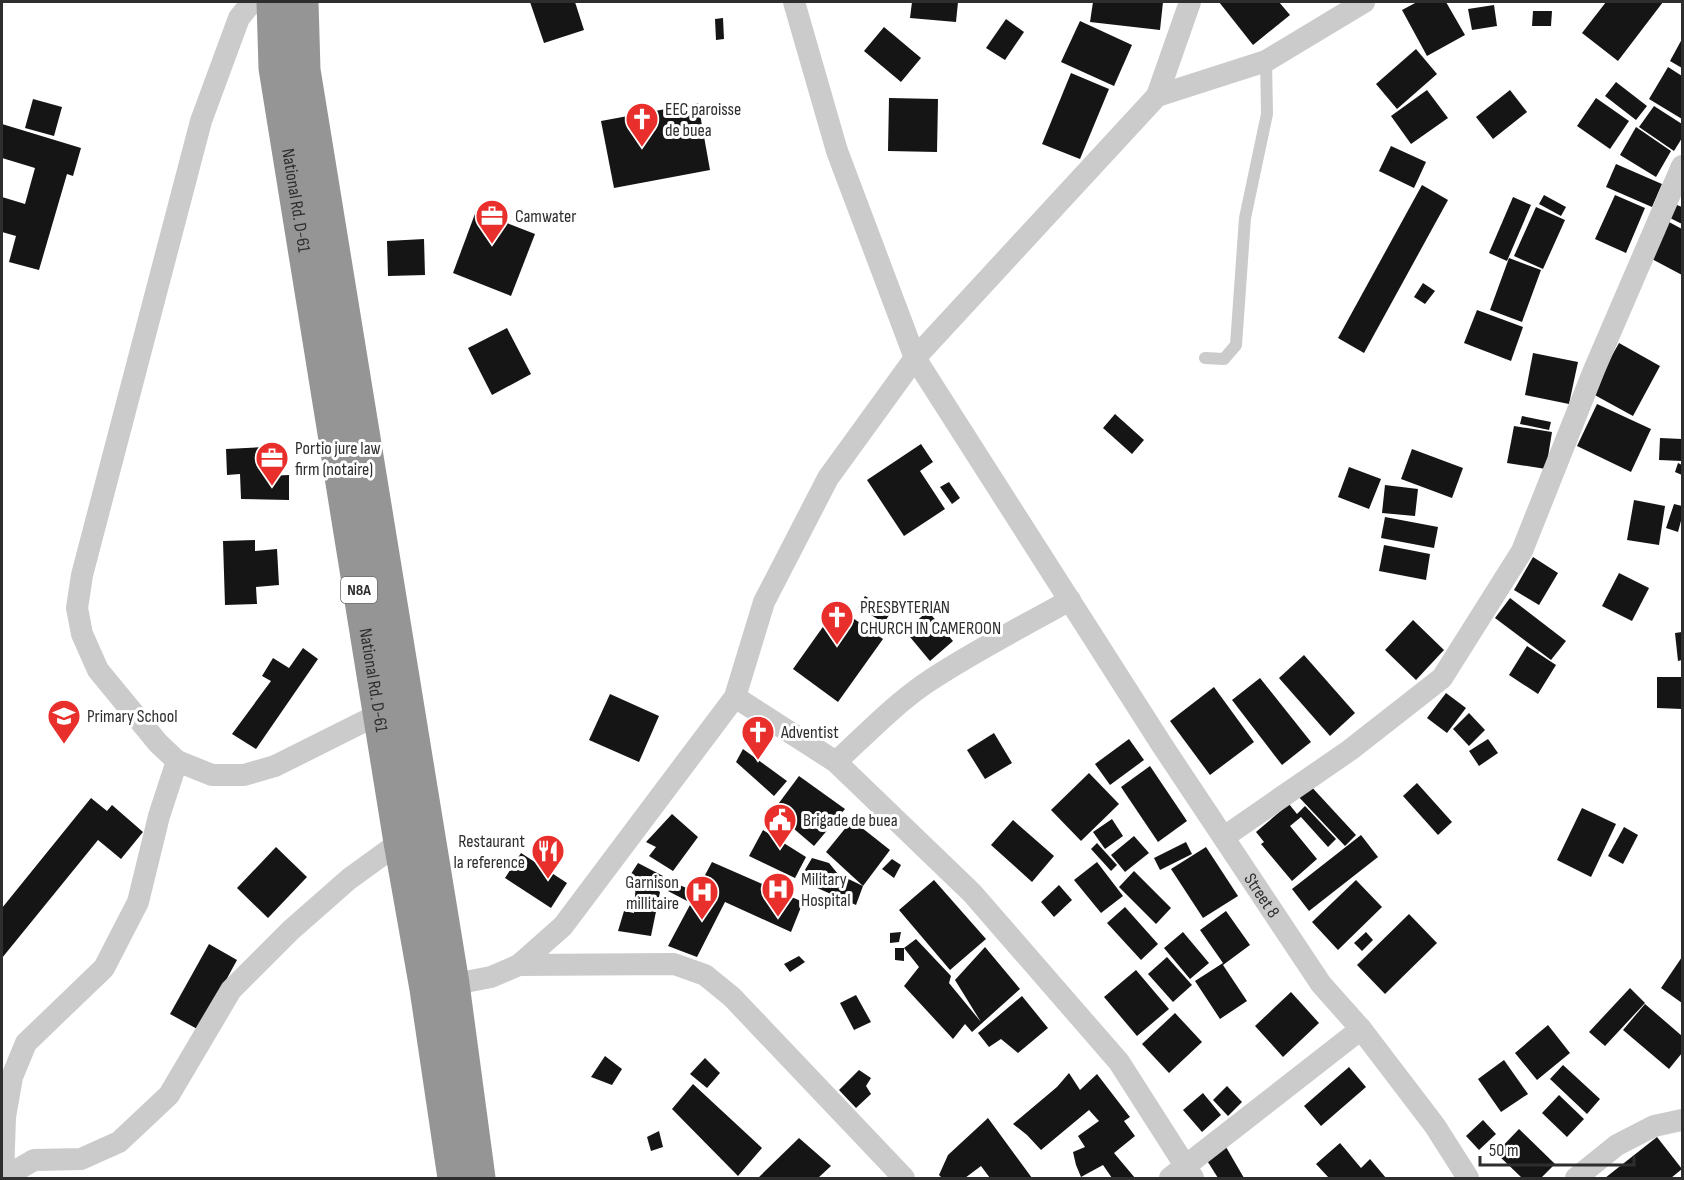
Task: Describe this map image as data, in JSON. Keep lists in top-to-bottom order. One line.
{"streets":{"highway":["National Rd. D-61","N8A"],"street":["Street 8"]},"places":{"church":["EEC paroisse de buea","PRESBYTERIAN CHURCH IN CAMEROON","Adventist"],"office":["Camwater","Portio jure law firm (notaire)"],"school or university":["Primary School"],"public building":["Brigade de buea"],"restaurant":["Restaurant la reference"],"hospital":["Military Hospital","Garnison millitaire"]},"scale_bar":"50 m"}
